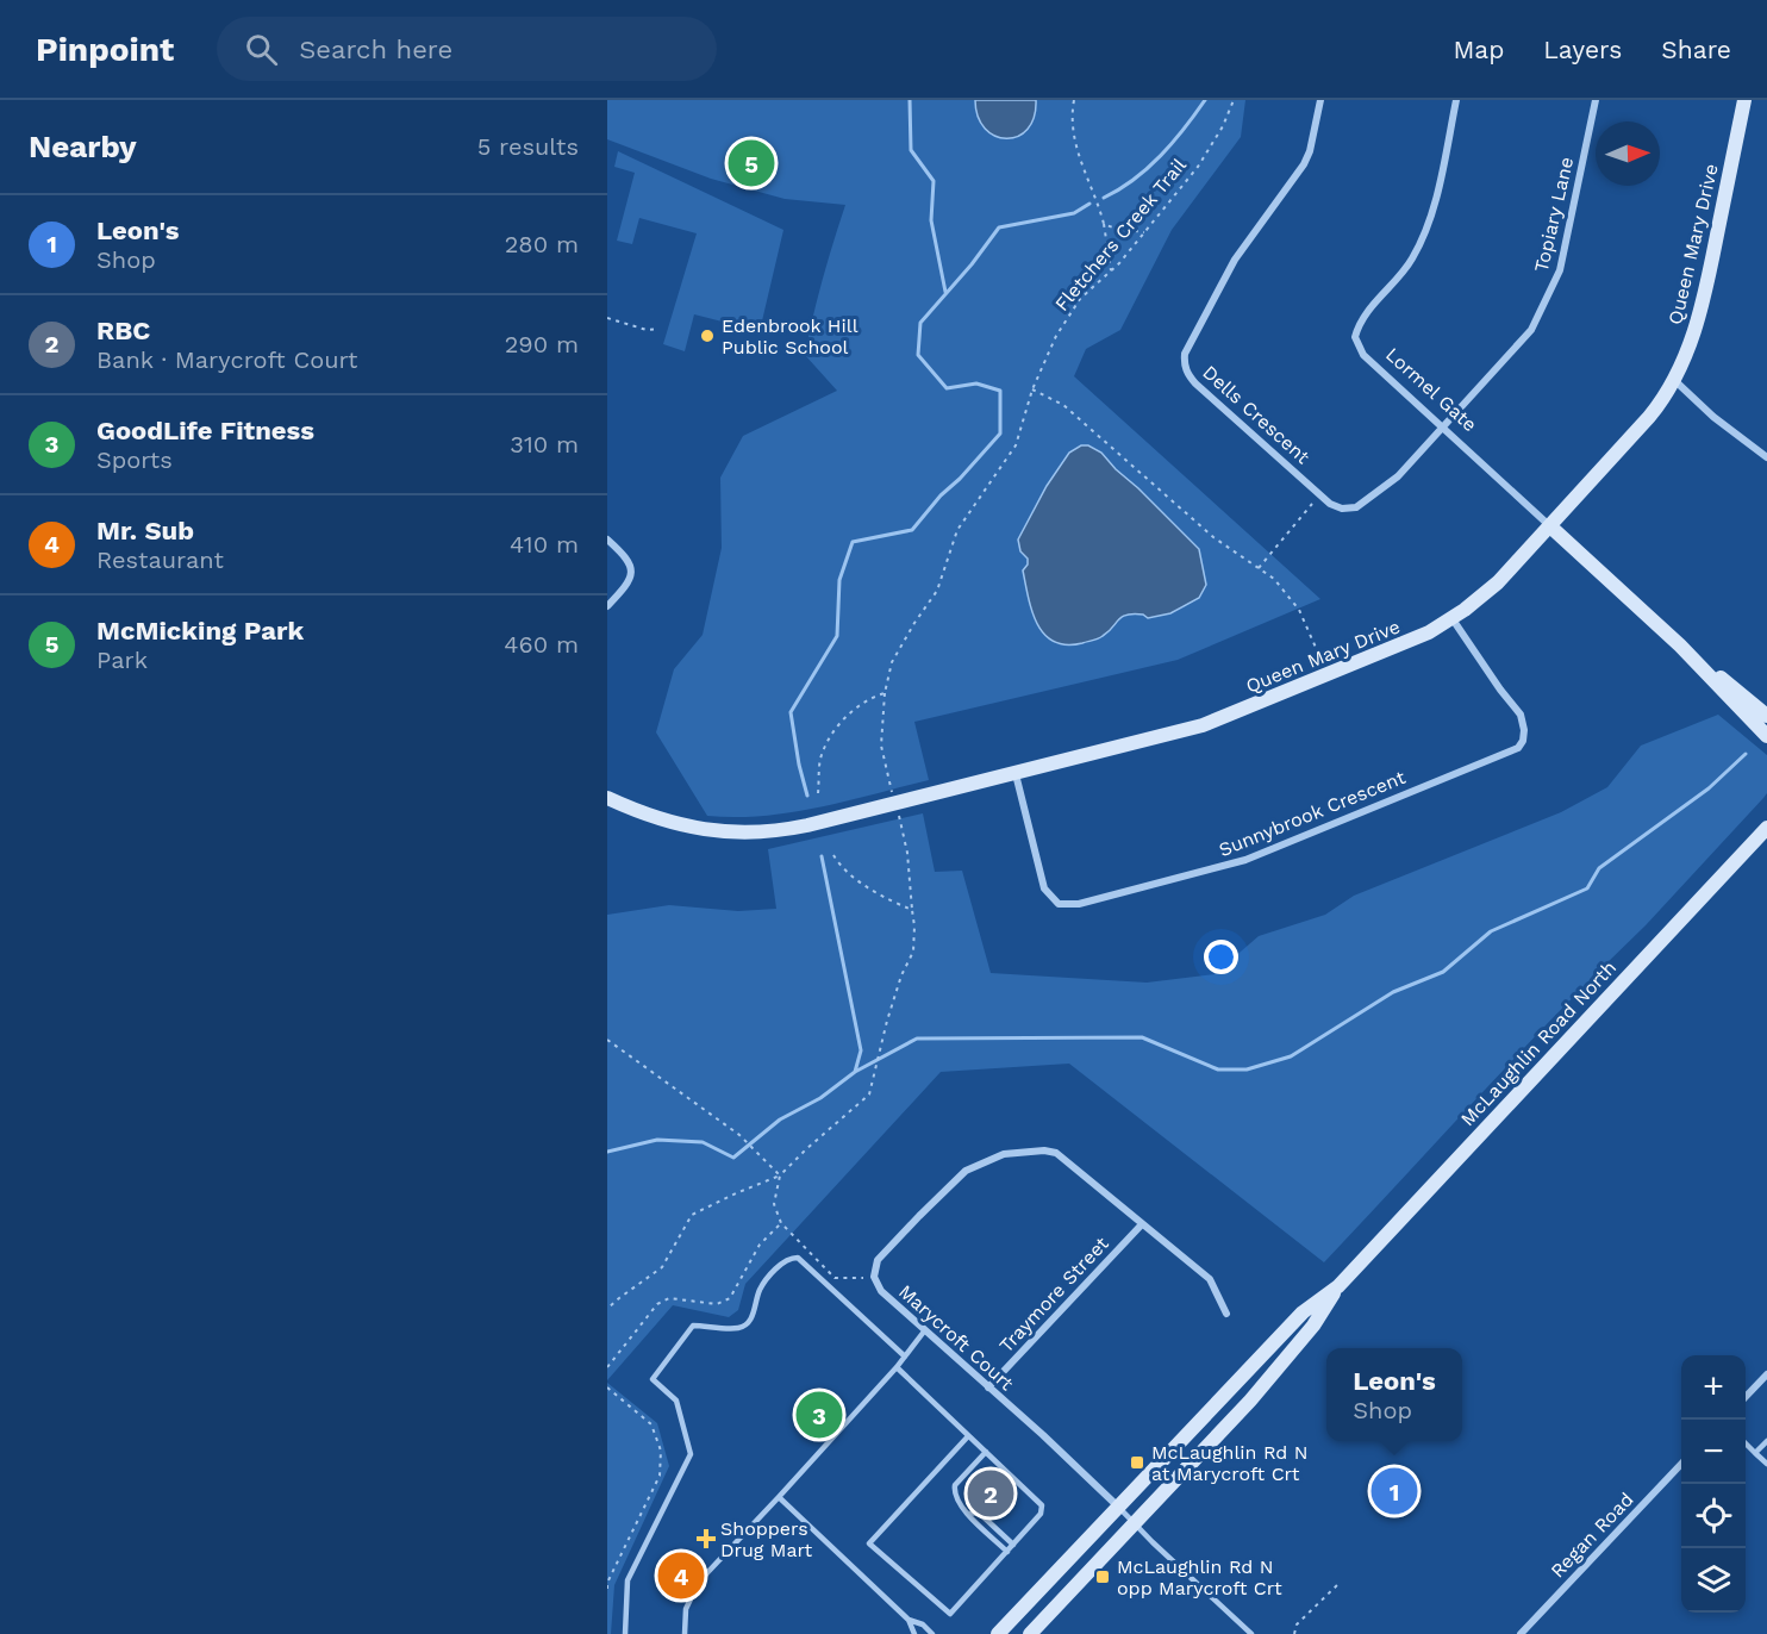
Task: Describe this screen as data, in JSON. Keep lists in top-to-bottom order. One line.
{"streets":{"street":["Topiary Lane","Queen Mary Drive","Lormel Gate","Dells Crescent","Sunnybrook Crescent","McLaughlin Road North","Traymore Street","Marycroft Court","Regan Road"],"path":["Fletchers Creek Trail"]},"crossings":[["Topiary Lane","Lormel Gate"],["Topiary Lane","Dells Crescent"],["Queen Mary Drive","Lormel Gate"],["Queen Mary Drive","Sunnybrook Crescent"],["Lormel Gate","Dells Crescent"],["McLaughlin Road North","Marycroft Court"],["Traymore Street","Marycroft Court"]],"places":{"other":["Edenbrook Hill Public School"],"transit":["McLaughlin Rd N at Marycroft Crt","McLaughlin Rd N opp Marycroft Crt"],"health":["Shoppers Drug Mart"]},"north":"right","page":{"header":"Pinpoint","search":"Search here","nav":["Map","Layers","Share"],"heading":["Nearby","5 results"],"pins":["5","3","1","2","4"],"list":[{"mark":"1","name":"Leon's","note":"Shop","value":"280 m"},{"mark":"2","name":"RBC","note":"Bank · Marycroft Court","value":"290 m"},{"mark":"3","name":"GoodLife Fitness","note":"Sports","value":"310 m"},{"mark":"4","name":"Mr. Sub","note":"Restaurant","value":"410 m"},{"mark":"5","name":"McMicking Park","note":"Park","value":"460 m"}],"popup":["Leon's","Shop"],"map_buttons":["+","−"]}}
